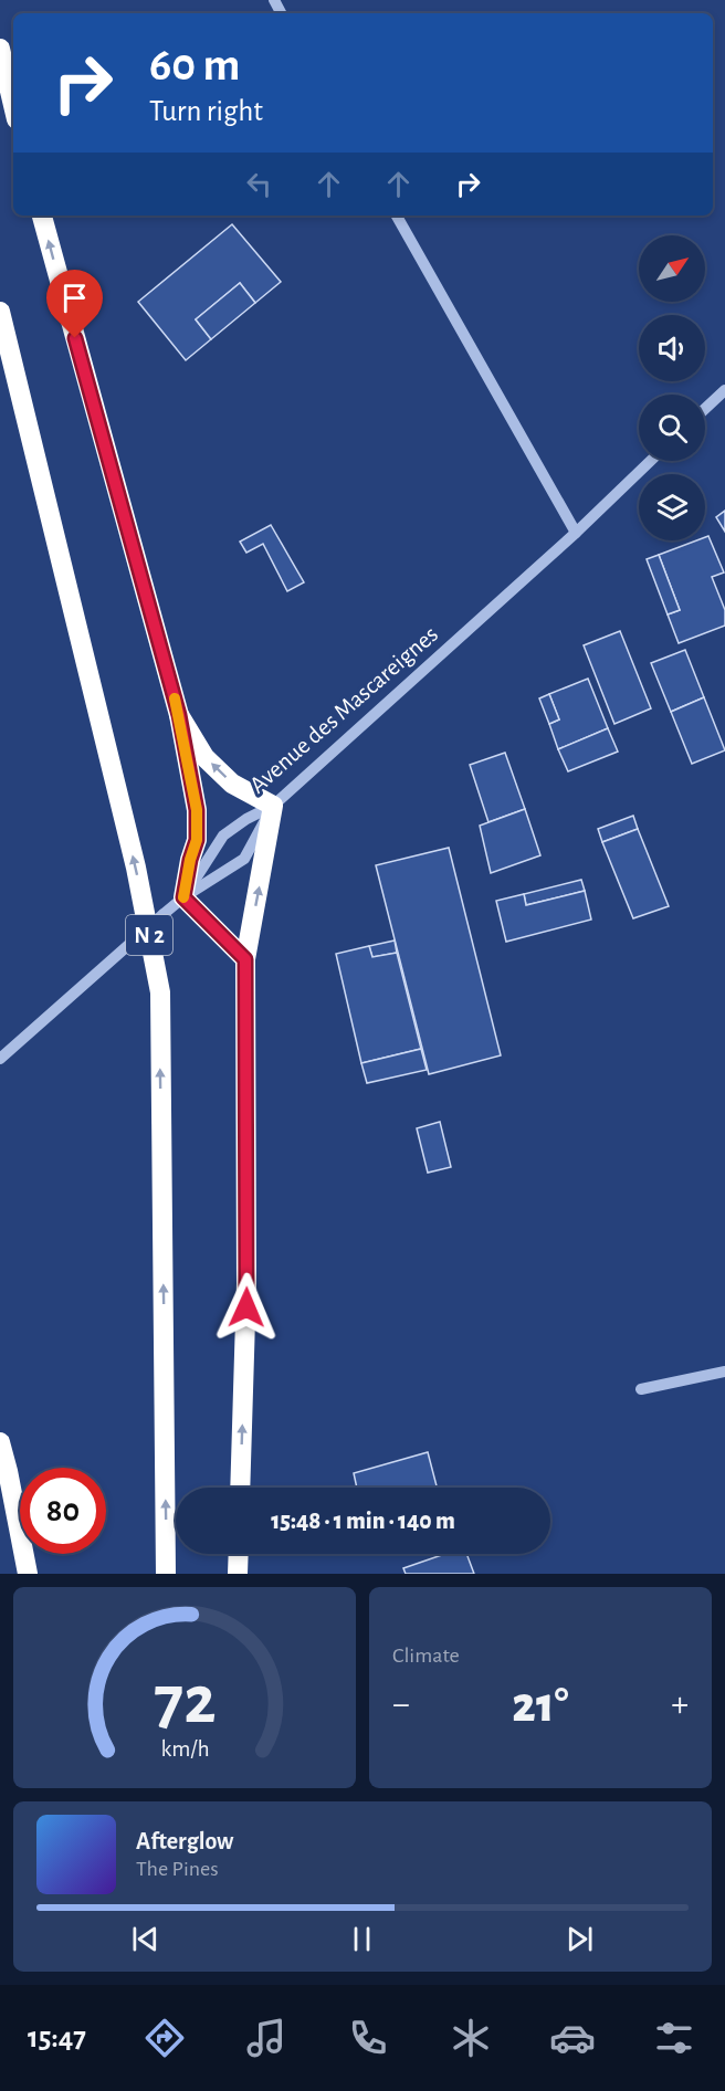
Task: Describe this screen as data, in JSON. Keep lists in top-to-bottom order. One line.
{"streets":{"highway":["N 2"],"street":["Avenue des Mascareignes"]},"north":"top right","page":{"turn":["60 m","Turn right"],"limit":"80","trip":"15:48 · 1 min · 140 m","tile":"Climate","heat":["−","21°","+"],"song":["Afterglow","The Pines"],"tabs":"15:47","gauge":["72","km/h"]}}
